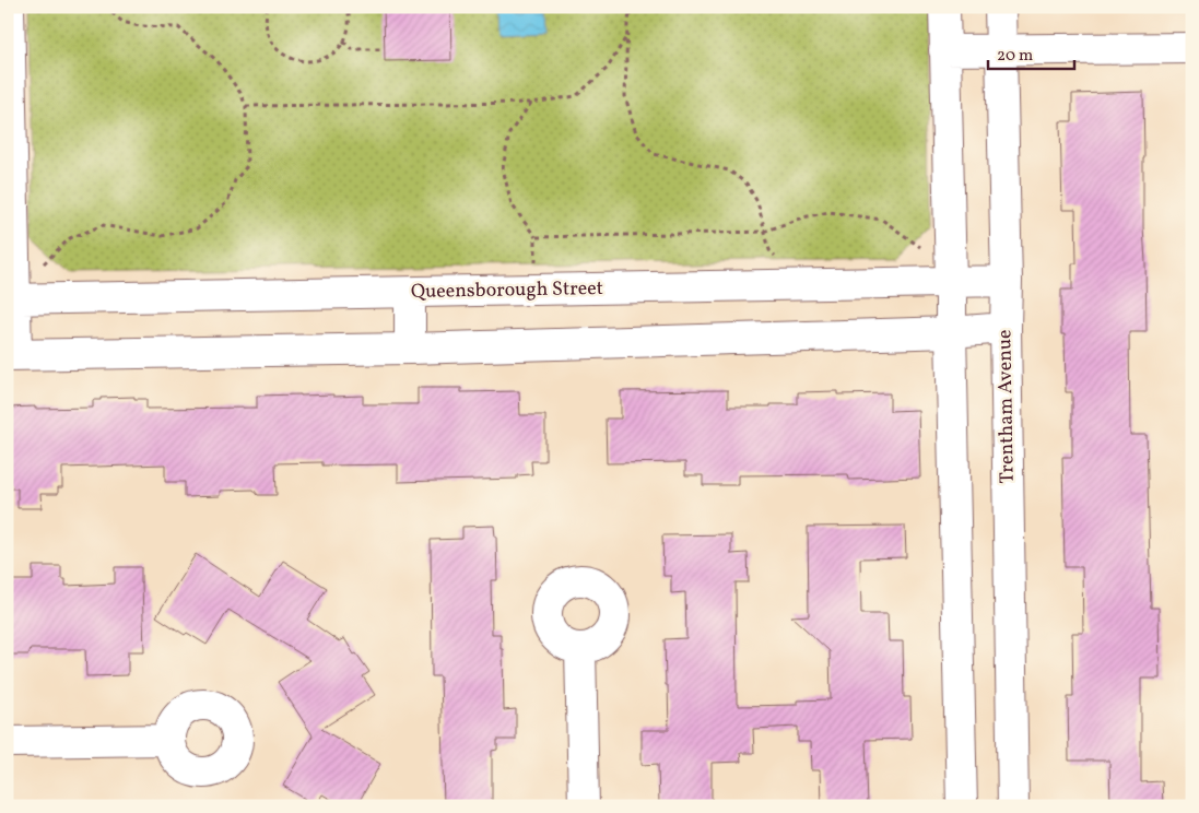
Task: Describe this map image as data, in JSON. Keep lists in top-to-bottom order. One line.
{"streets":{"street":["Queensborough Street","Trentham Avenue"]},"crossings":[["Queensborough Street","Trentham Avenue"]],"scale_bar":"20 m"}
